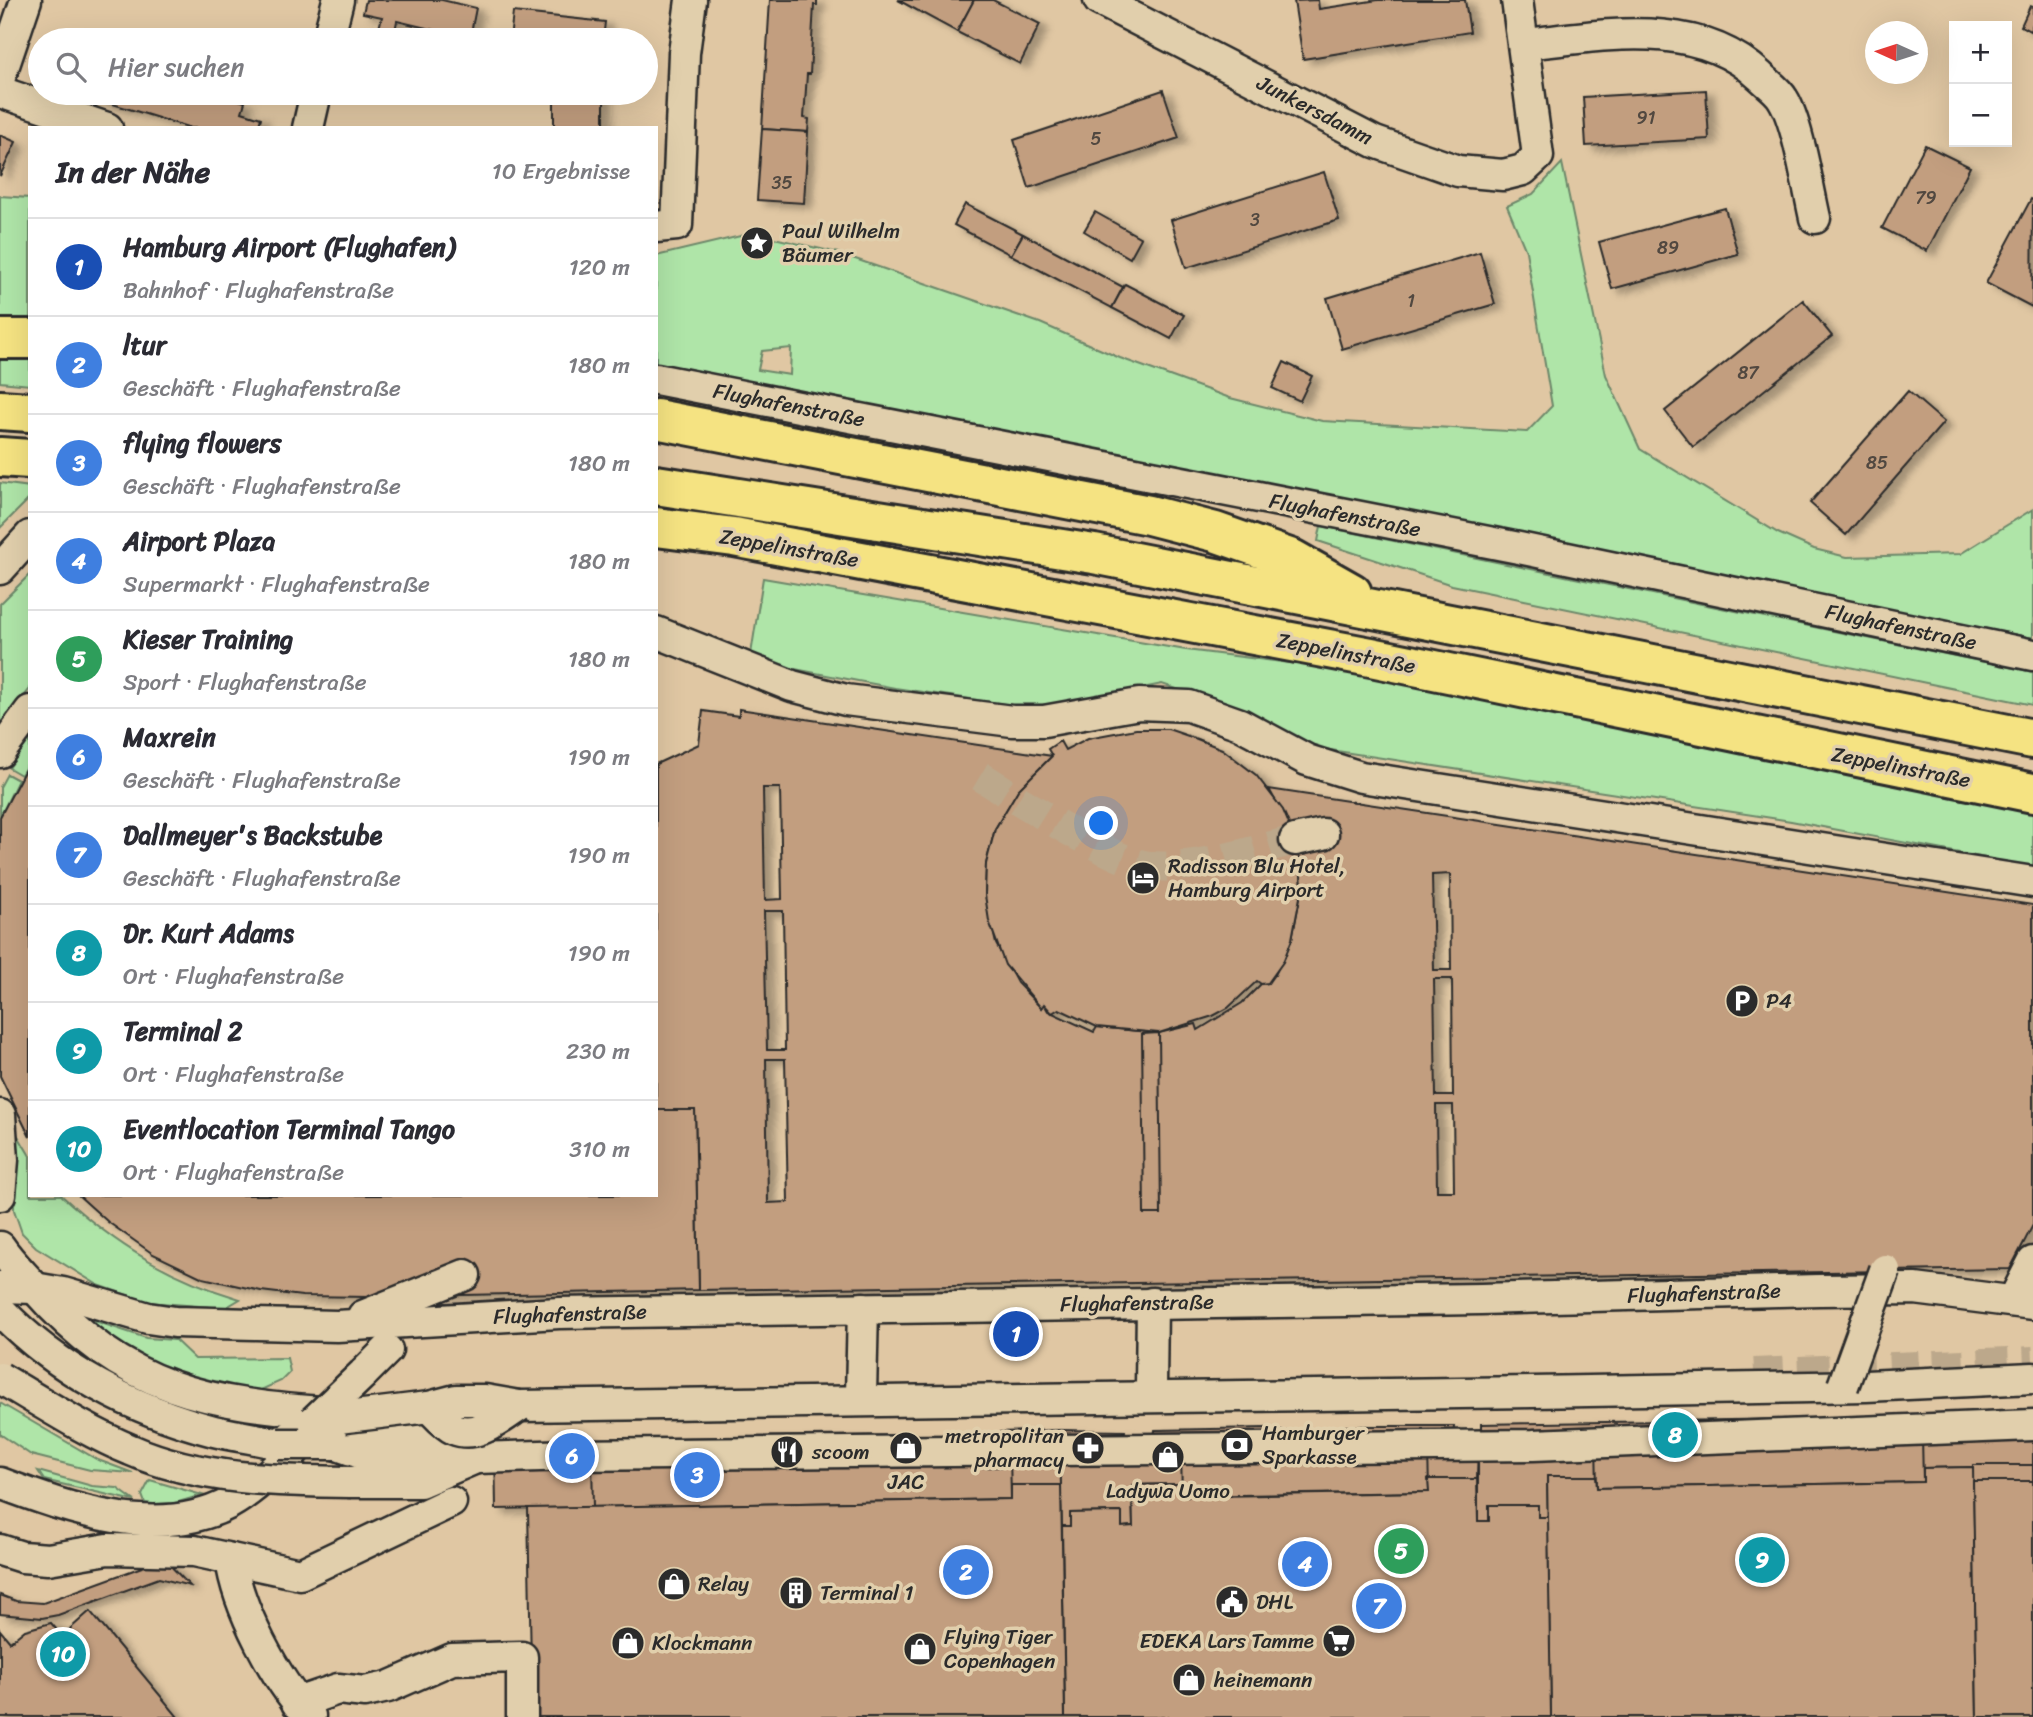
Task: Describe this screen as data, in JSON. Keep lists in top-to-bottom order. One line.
{"streets":{"highway":["Zeppelinstraße"],"street":["Junkersdamm","Flughafenstraße"]},"places":{"place":["Paul Wilhelm Bäumer"],"hotel":["Radisson Blu Hotel, Hamburg Airport"],"parking":["P4"],"bank":["Hamburger Sparkasse"],"shop":["JAC","Ladywa Uomo","Relay","Klockmann","Flying Tiger Copenhagen","heinemann"],"pharmacy":["metropolitan pharmacy"],"restaurant":["scoom"],"building":["Terminal 1"],"public building":["DHL"],"supermarket":["EDEKA Lars Tamme"]},"house_numbers":["91","5","35","79","3","89","1","87","85"],"north":"left","page":{"map_buttons":["+","−"],"search":"Hier suchen","heading":["In der Nähe","10 Ergebnisse"],"list":[{"mark":"1","name":"Hamburg Airport (Flughafen)","note":"Bahnhof · Flughafenstraße","value":"120 m"},{"mark":"2","name":"ltur","note":"Geschäft · Flughafenstraße","value":"180 m"},{"mark":"3","name":"flying flowers","note":"Geschäft · Flughafenstraße","value":"180 m"},{"mark":"4","name":"Airport Plaza","note":"Supermarkt · Flughafenstraße","value":"180 m"},{"mark":"5","name":"Kieser Training","note":"Sport · Flughafenstraße","value":"180 m"},{"mark":"6","name":"Maxrein","note":"Geschäft · Flughafenstraße","value":"190 m"},{"mark":"7","name":"Dallmeyer's Backstube","note":"Geschäft · Flughafenstraße","value":"190 m"},{"mark":"8","name":"Dr. Kurt Adams","note":"Ort · Flughafenstraße","value":"190 m"},{"mark":"9","name":"Terminal 2","note":"Ort · Flughafenstraße","value":"230 m"},{"mark":"10","name":"Eventlocation Terminal Tango","note":"Ort · Flughafenstraße","value":"310 m"}],"pins":["1","8","6","3","5","9","4","2","7","10"]}}
